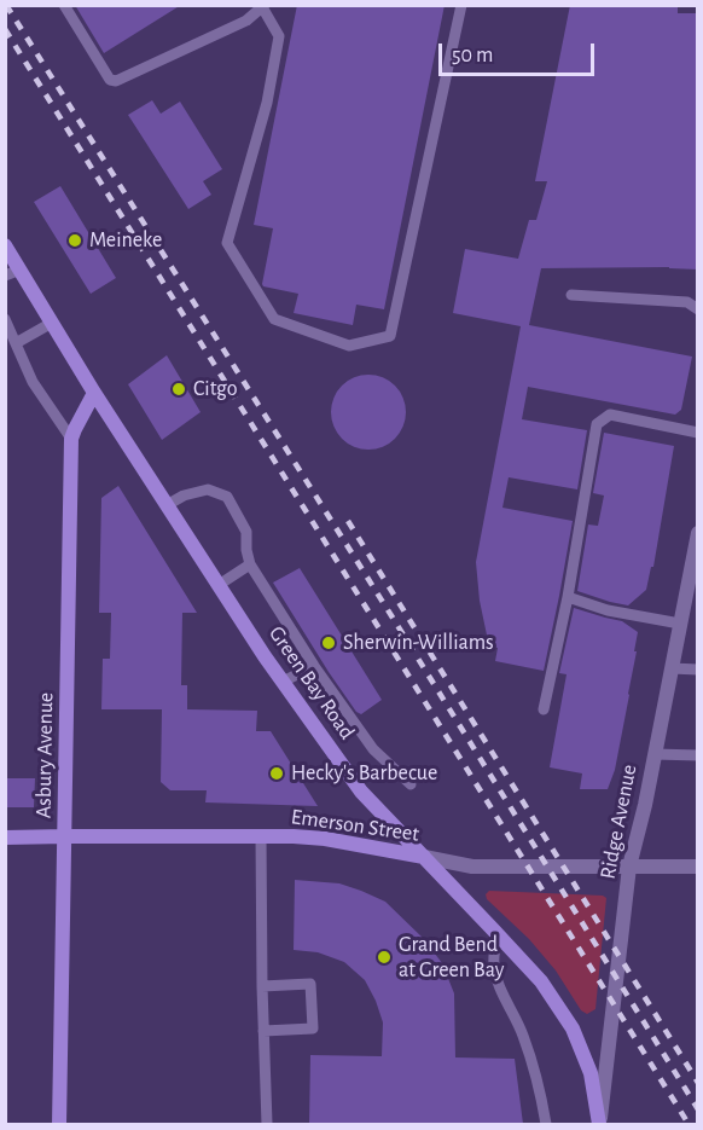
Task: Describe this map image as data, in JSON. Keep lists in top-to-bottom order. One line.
{"streets":{"main road":["Green Bay Road","Asbury Avenue","Emerson Street"],"street":["Ridge Avenue"]},"crossings":[["Green Bay Road","Asbury Avenue"],["Green Bay Road","Ridge Avenue"],["Green Bay Road","Emerson Street"],["Asbury Avenue","Emerson Street"],["Ridge Avenue","Emerson Street"]],"places":["Meineke","Citgo","Sherwin-Williams","Hecky's Barbecue","Grand Bend at Green Bay"],"scale_bar":"50 m"}
